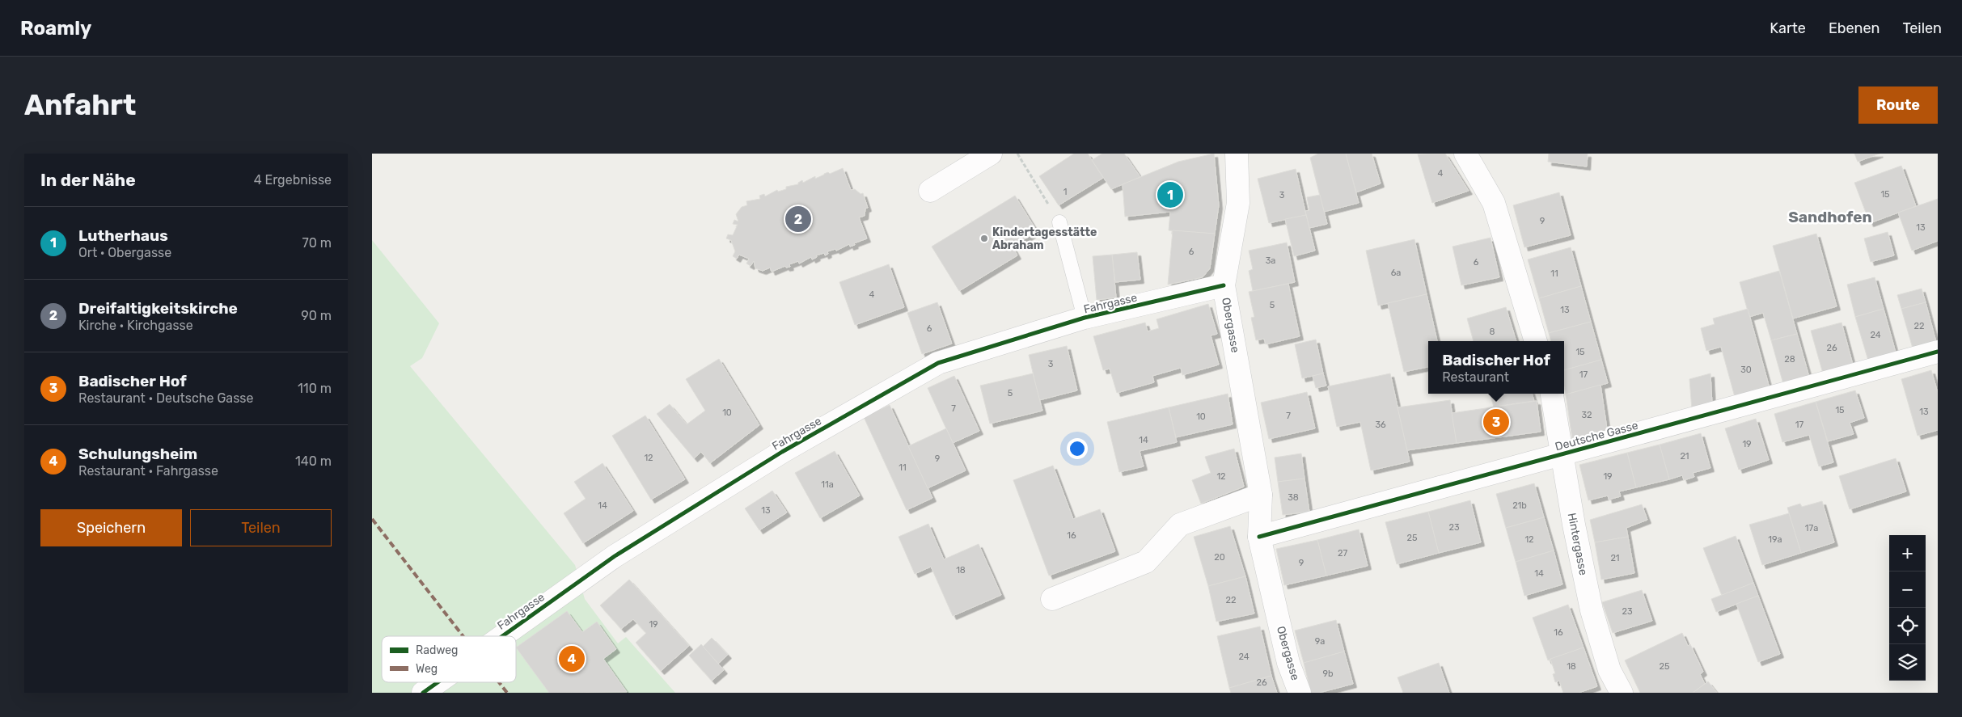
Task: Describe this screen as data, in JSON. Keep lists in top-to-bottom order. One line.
{"streets":{"street":["Fahrgasse","Obergasse","Deutsche Gasse","Hintergasse"]},"crossings":[["Fahrgasse","Obergasse"],["Obergasse","Deutsche Gasse"],["Deutsche Gasse","Hintergasse"]],"districts":["Sandhofen"],"places":["Kindertagesstätte Abraham"],"house_numbers":["4","1","15","3","9","13","6","3a","6","6a","11","4","5","13","22","6","8","24","26","15","28","3","30","17","5","7","15","13","10","32","7","10","36","17","14","19","21","12","9","11","12","19","11a","38","14","21b","13","23","17a","16","25","12","19a","27","20","21","9","18","14","22","23","19","16","9a","24","18","25","9b","26"],"legend":["Radweg","Weg"],"page":{"header":"Roamly","nav":["Karte","Ebenen","Teilen"],"buttons":["Route",["Speichern","Teilen"]],"title":"Anfahrt","heading":["In der Nähe","4 Ergebnisse"],"pins":["1","2","3","4"],"list":[{"mark":"1","name":"Lutherhaus","note":"Ort · Obergasse","value":"70 m"},{"mark":"2","name":"Dreifaltigkeitskirche","note":"Kirche · Kirchgasse","value":"90 m"},{"mark":"3","name":"Badischer Hof","note":"Restaurant · Deutsche Gasse","value":"110 m"},{"mark":"4","name":"Schulungsheim","note":"Restaurant · Fahrgasse","value":"140 m"}],"popup":["Badischer Hof","Restaurant"],"map_buttons":["+","−"]}}
